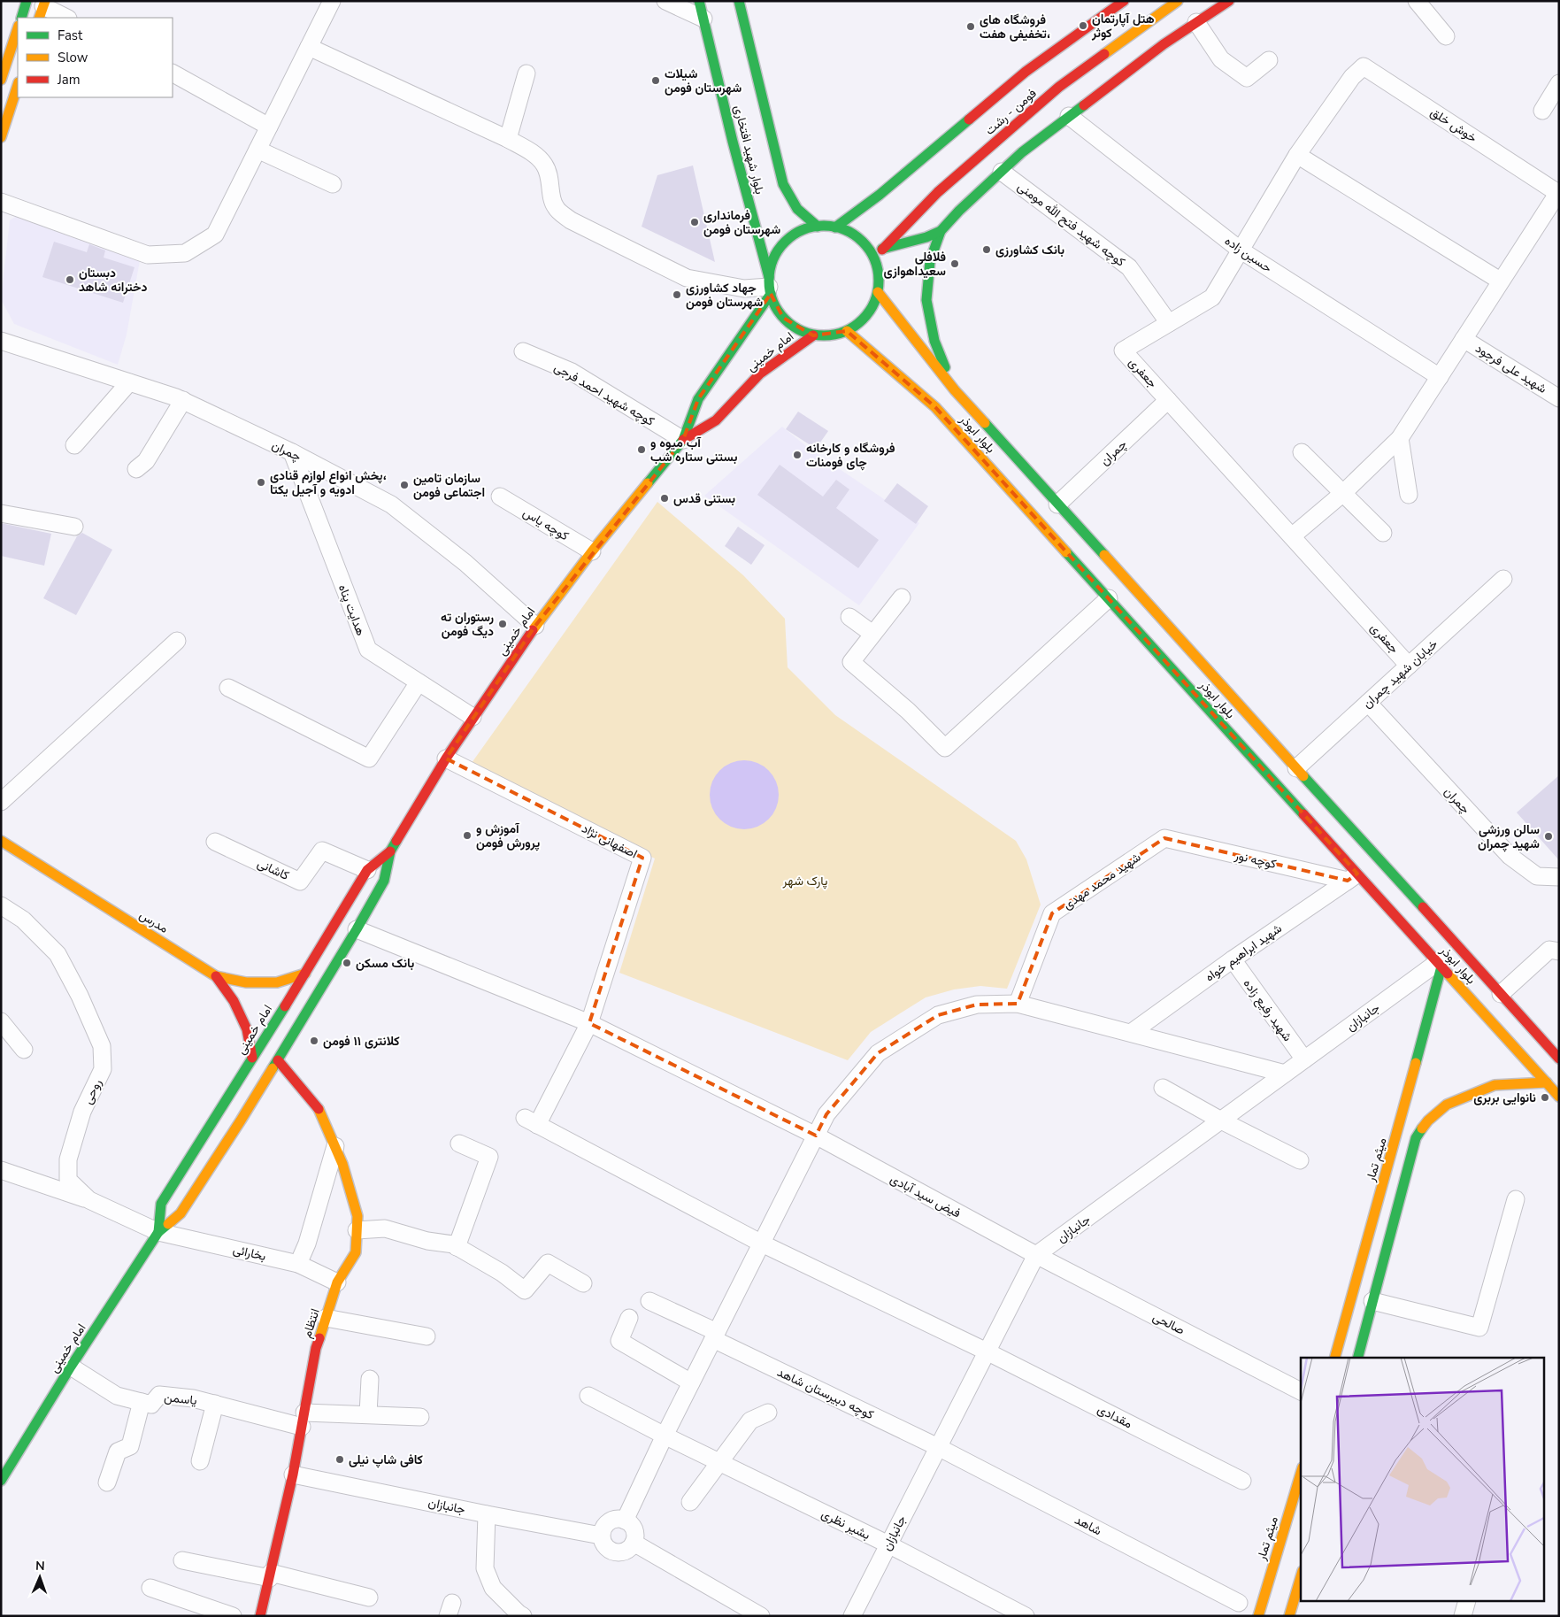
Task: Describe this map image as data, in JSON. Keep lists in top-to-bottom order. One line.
{"streets":{"street":["فومن - رشت","خوش خلق","بلوار شهید افتخاری","کوچه شهید فتح الله مومنی","حسین زاده","امام خمینی","شهید علی فرجود","جعفری","کوچه شهید احمد فرجی","بلوار ابوذر","چمران","کوچه یاس","هدایت پناه","خیابان شهید چمران","اصفهانی نژاد","کوچه نور","کاشانی","شهید محمد مهدی","مدرس","شهید ابراهیم خواه","شهید رفیع زاده","جانبازان","روحی","میثم تمار","فیض سید آبادی","بخارائی","انتظام","صالحی","کوچه دبیرستان شاهد","یاسمن","مقدادی","بشیر نظری","شاهد"]},"crossings":[["فومن - رشت","بلوار شهید افتخاری"],["فومن - رشت","امام خمینی"],["فومن - رشت","بلوار ابوذر"],["خوش خلق","جعفری"],["بلوار شهید افتخاری","امام خمینی"],["بلوار شهید افتخاری","بلوار ابوذر"],["کوچه شهید فتح الله مومنی","جعفری"],["حسین زاده","جعفری"],["امام خمینی","کوچه شهید احمد فرجی"],["امام خمینی","بلوار ابوذر"],["امام خمینی","چمران"],["امام خمینی","کوچه یاس"],["امام خمینی","هدایت پناه"],["امام خمینی","اصفهانی نژاد"],["امام خمینی","کاشانی"],["امام خمینی","مدرس"],["امام خمینی","روحی"],["امام خمینی","بخارائی"],["امام خمینی","انتظام"],["جعفری","چمران"],["جعفری","خیابان شهید چمران"],["بلوار ابوذر","چمران"],["بلوار ابوذر","خیابان شهید چمران"],["بلوار ابوذر","کوچه نور"],["بلوار ابوذر","شهید ابراهیم خواه"],["بلوار ابوذر","جانبازان"],["بلوار ابوذر","میثم تمار"],["چمران","هدایت پناه"],["چمران","خیابان شهید چمران"],["اصفهانی نژاد","مقدادی"],["کوچه نور","شهید محمد مهدی"],["کوچه نور","شهید ابراهیم خواه"],["شهید ابراهیم خواه","شهید رفیع زاده"],["شهید رفیع زاده","جانبازان"],["جانبازان","میثم تمار"],["جانبازان","فیض سید آبادی"],["جانبازان","انتظام"],["جانبازان","صالحی"],["جانبازان","کوچه دبیرستان شاهد"],["جانبازان","مقدادی"],["جانبازان","بشیر نظری"],["جانبازان","شاهد"],["روحی","بخارائی"],["فیض سید آبادی","صالحی"],["بخارائی","انتظام"],["انتظام","یاسمن"],["کوچه دبیرستان شاهد","شاهد"]],"parks":["پارک شهر"],"places":["هتل آپارتمان کوثر","فروشگاه های تخفیفی هفت،","شیلات شهرستان فومن","فرمانداری شهرستان فومن","بانک کشاورزی","فلافلی سعیداهوازی","دبستان دخترانه شاهد","جهاد کشاورزی شهرستان فومن","آب میوه و بستنی ستاره شب","فروشگاه و کارخانه چای فومنات","پخش انواع لوازم قنادی، ادویه و آجیل یکتا","سازمان تامین اجتماعی فومن","بستنی قدس","رستوران ته دیگ فومن","آموزش و پرورش فومن","سالن ورزشی شهید چمران","بانک مسکن","کلانتری ۱۱ فومن","نانوایی بربری","کافی شاپ نیلی"],"legend":["Fast","Slow","Jam"],"north":"top"}
